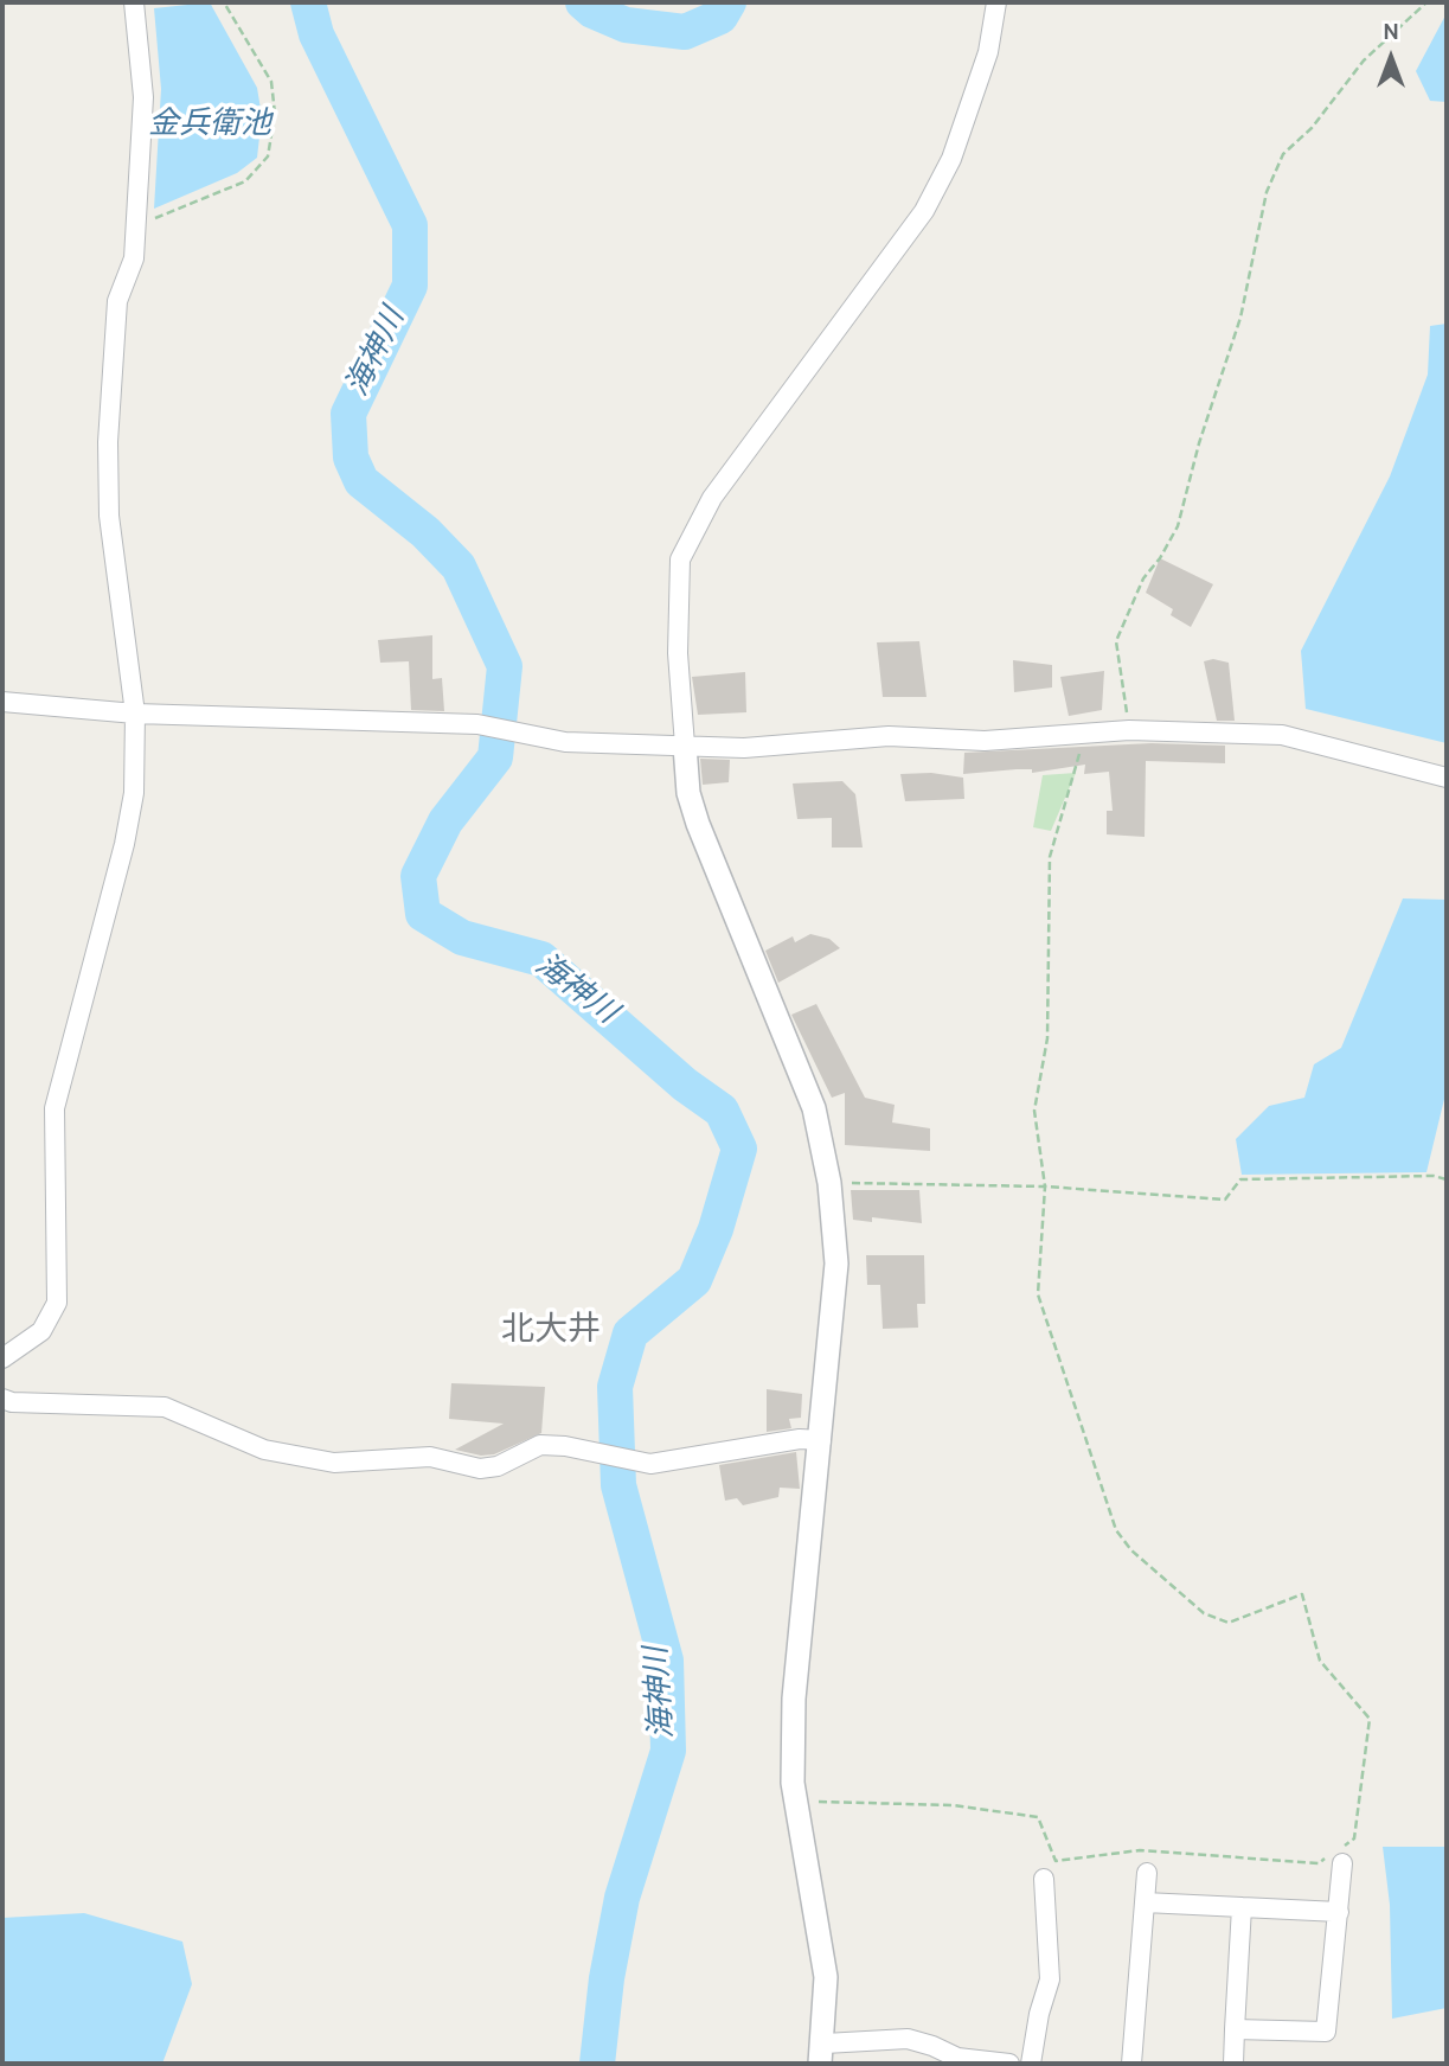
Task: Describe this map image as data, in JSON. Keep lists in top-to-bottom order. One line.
{"districts":["北大井"],"water":["金兵衛池","海神川"],"north":"top"}
